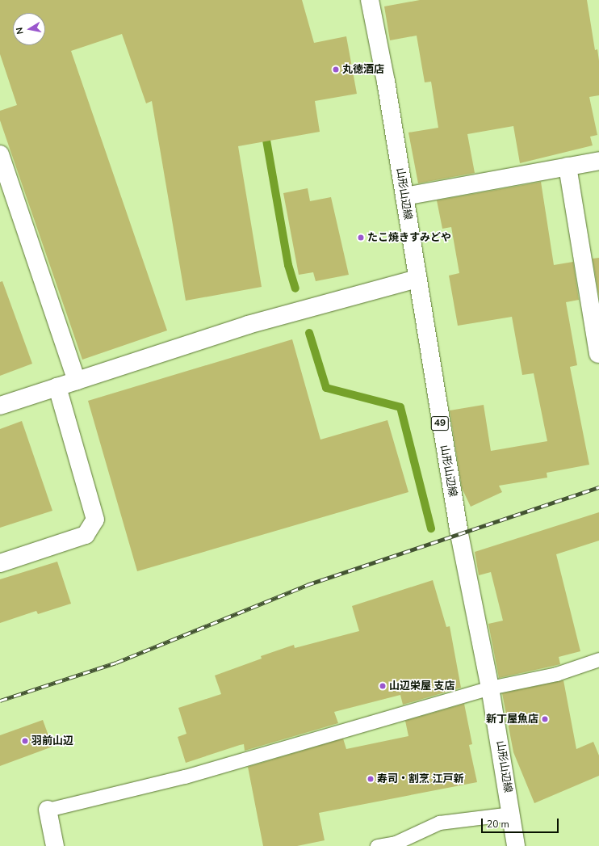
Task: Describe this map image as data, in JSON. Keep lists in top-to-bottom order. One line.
{"streets":{"street":["山形山辺線","49"]},"places":["丸徳酒店","たこ焼きすみどや","山辺栄屋 支店","新丁屋魚店","羽前山辺","寿司・割烹 江戸新"],"scale_bar":"20 m","north":"left"}
